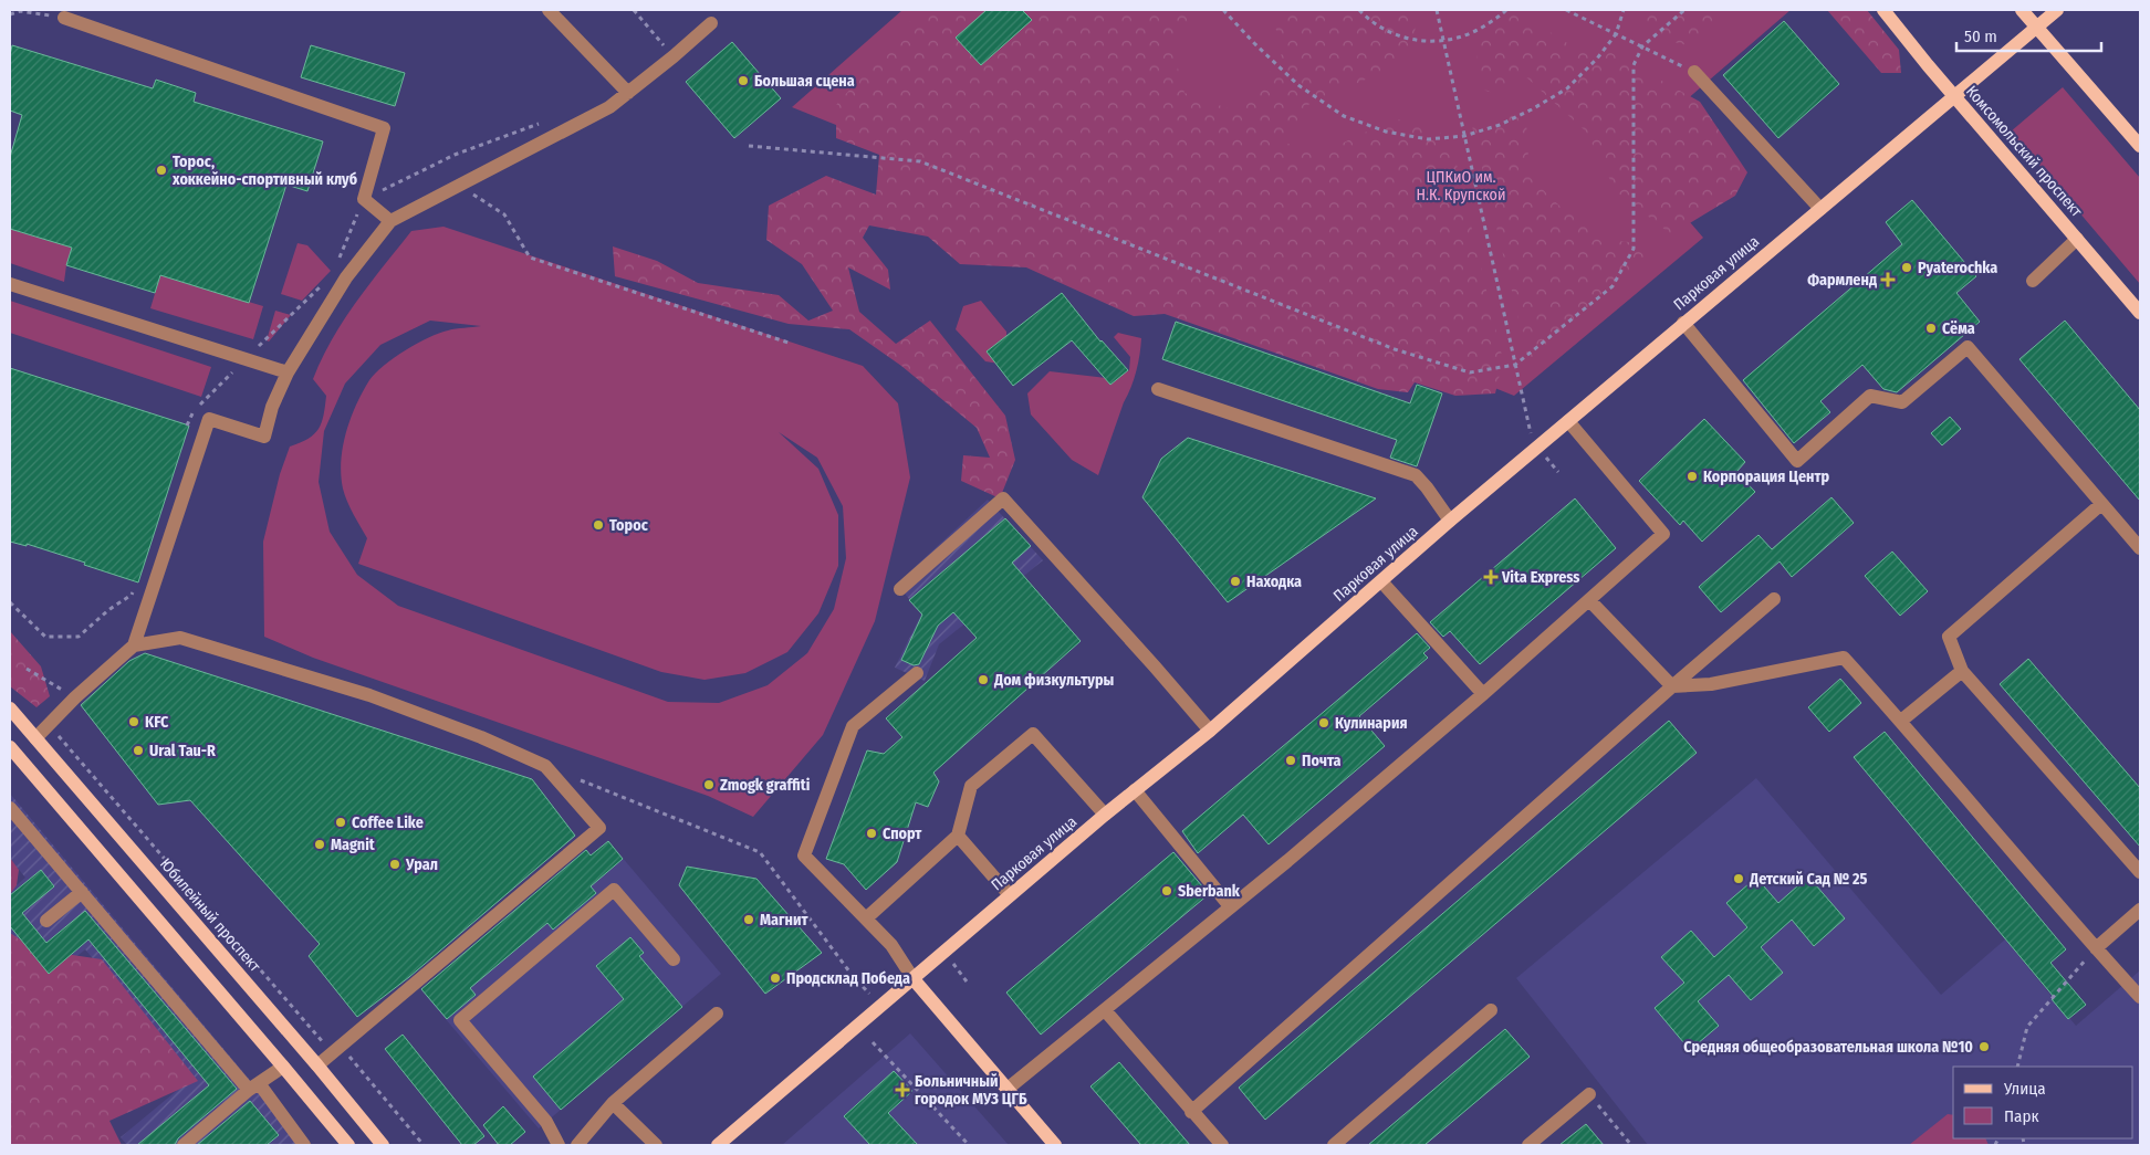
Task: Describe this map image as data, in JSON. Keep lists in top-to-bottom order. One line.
{"streets":{"main road":["Комсомольский проспект","Парковая улица","Юбилейный проспект"]},"crossings":[["Комсомольский проспект","Парковая улица"]],"parks":["ЦПКиО им. Н.К. Крупской"],"places":{"other":["Большая сцена","Торос, хоккейно-спортивный клуб","Pyaterochka","Сёма","Корпорация Центр","Торос","Находка","Дом физкультуры","KFC","Кулинария","Ural Tau-R","Почта","Zmogk graffiti","Coffee Like","Спорт","Magnit","Урал","Детский Сад № 25","Sberbank","Магнит","Продсклад Победа","Средняя общеобразовательная школа №10"],"health":["Фармленд","Vita Express","Больничный городок МУЗ ЦГБ"]},"legend":["Улица","Парк"],"scale_bar":"50 m"}
